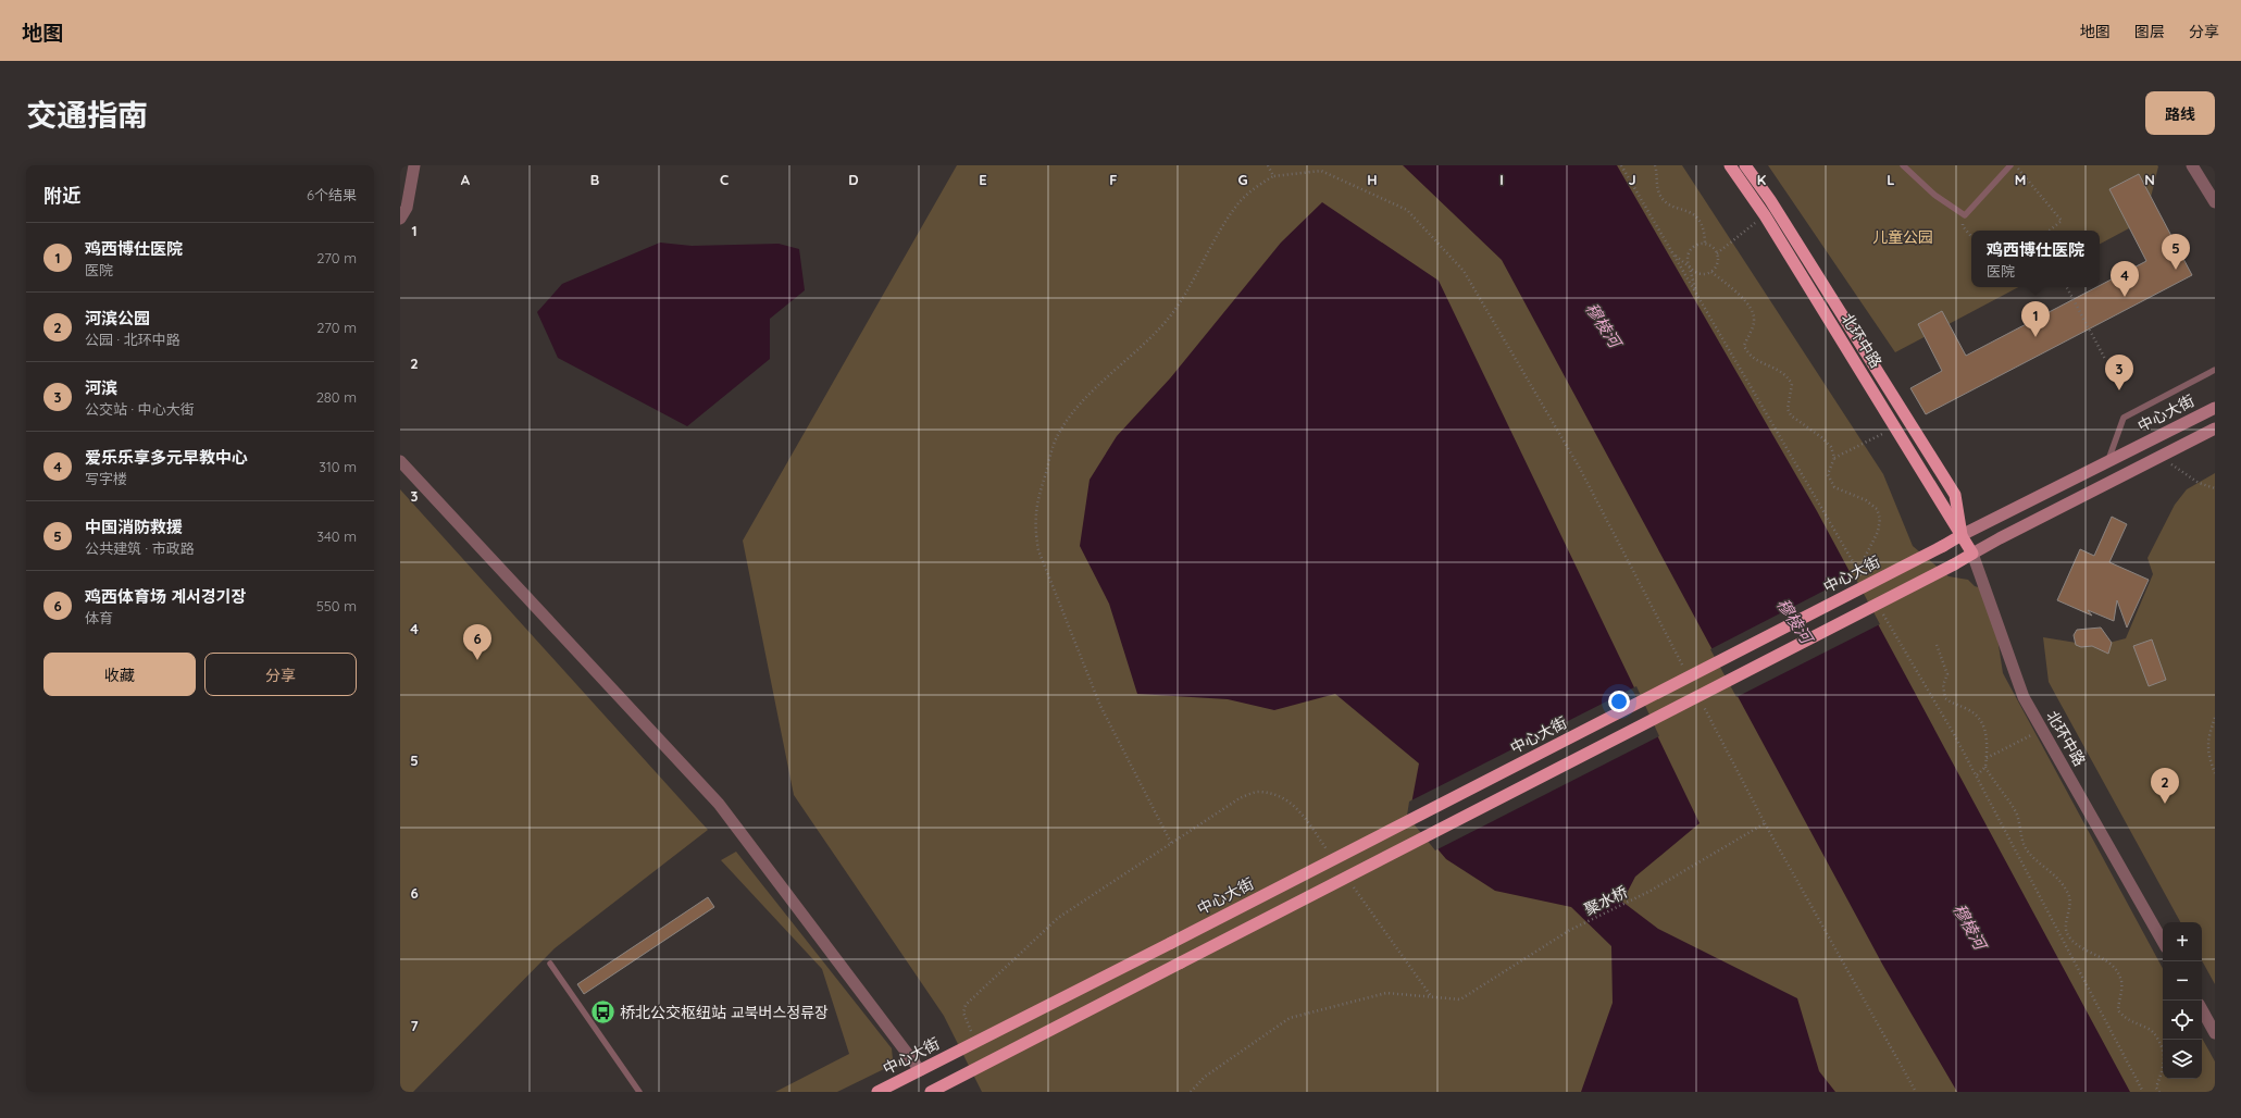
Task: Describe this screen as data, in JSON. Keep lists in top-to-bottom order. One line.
{"streets":{"highway":["北环中路","中心大街"],"path":["聚水桥"]},"crossings":[["北环中路","中心大街"]],"water":["穆棱河"],"parks":["儿童公园"],"places":{"bus stop":["桥北公交枢纽站 교북버스정류장"]},"page":{"header":"地图","nav":["地图","图层","分享"],"title":"交通指南","buttons":["路线",["收藏","分享"]],"heading":["附近","6个结果"],"list":[{"mark":"1","name":"鸡西博仕医院","note":"医院","value":"270 m"},{"mark":"2","name":"河滨公园","note":"公园 · 北环中路","value":"270 m"},{"mark":"3","name":"河滨","note":"公交站 · 中心大街","value":"280 m"},{"mark":"4","name":"爱乐乐享多元早教中心","note":"写字楼","value":"310 m"},{"mark":"5","name":"中国消防救援","note":"公共建筑 · 市政路","value":"340 m"},{"mark":"6","name":"鸡西体育场 계서경기장","note":"体育","value":"550 m"}],"popup":["鸡西博仕医院","医院"],"pins":["5","4","1","3","6","2"],"map_buttons":["+","−"]},"grid":{"columns":["A","B","C","D","E","F","G","H","I","J","K","L","M","N"],"rows":["1","2","3","4","5","6","7"]}}
